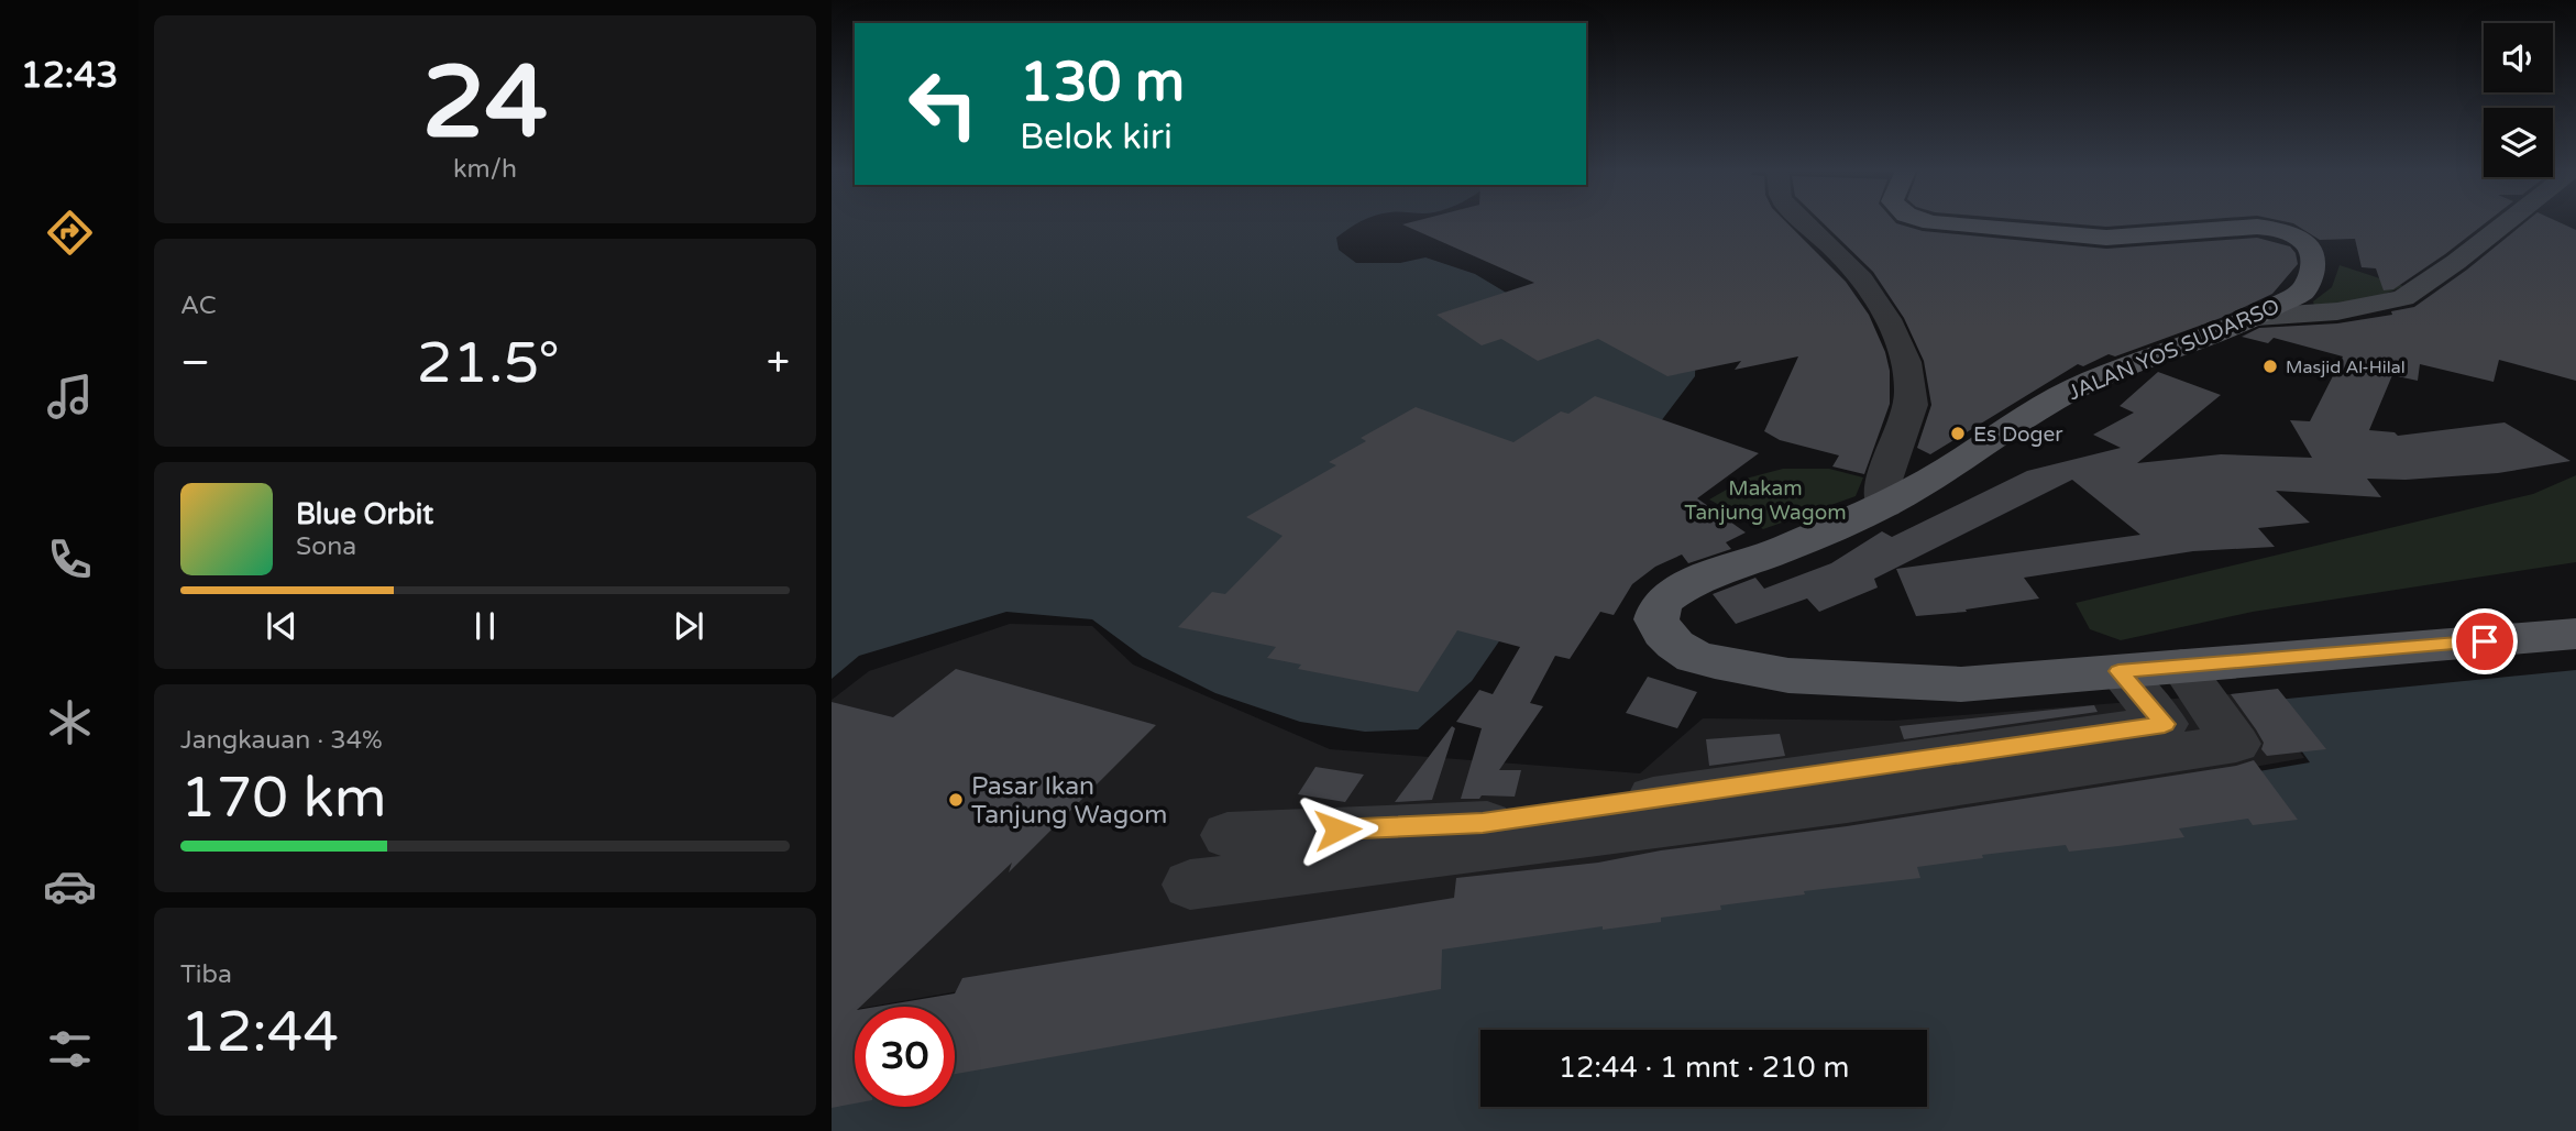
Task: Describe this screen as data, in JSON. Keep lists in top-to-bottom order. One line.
{"streets":{"main road":["JALAN YOS SUDARSO"]},"parks":["Makam Tanjung Wagom"],"places":["Masjid Al-Hilal","Es Doger","Pasar Ikan Tanjung Wagom"],"page":{"tabs":"12:43","tile":[["24","km/h"],"AC",["Jangkauan · 34%","170 km"],["Tiba","12:44"]],"turn":["130 m","Belok kiri"],"heat":["−","21.5°","+"],"song":["Blue Orbit","Sona"],"limit":"30","trip":"12:44 · 1 mnt · 210 m"}}
